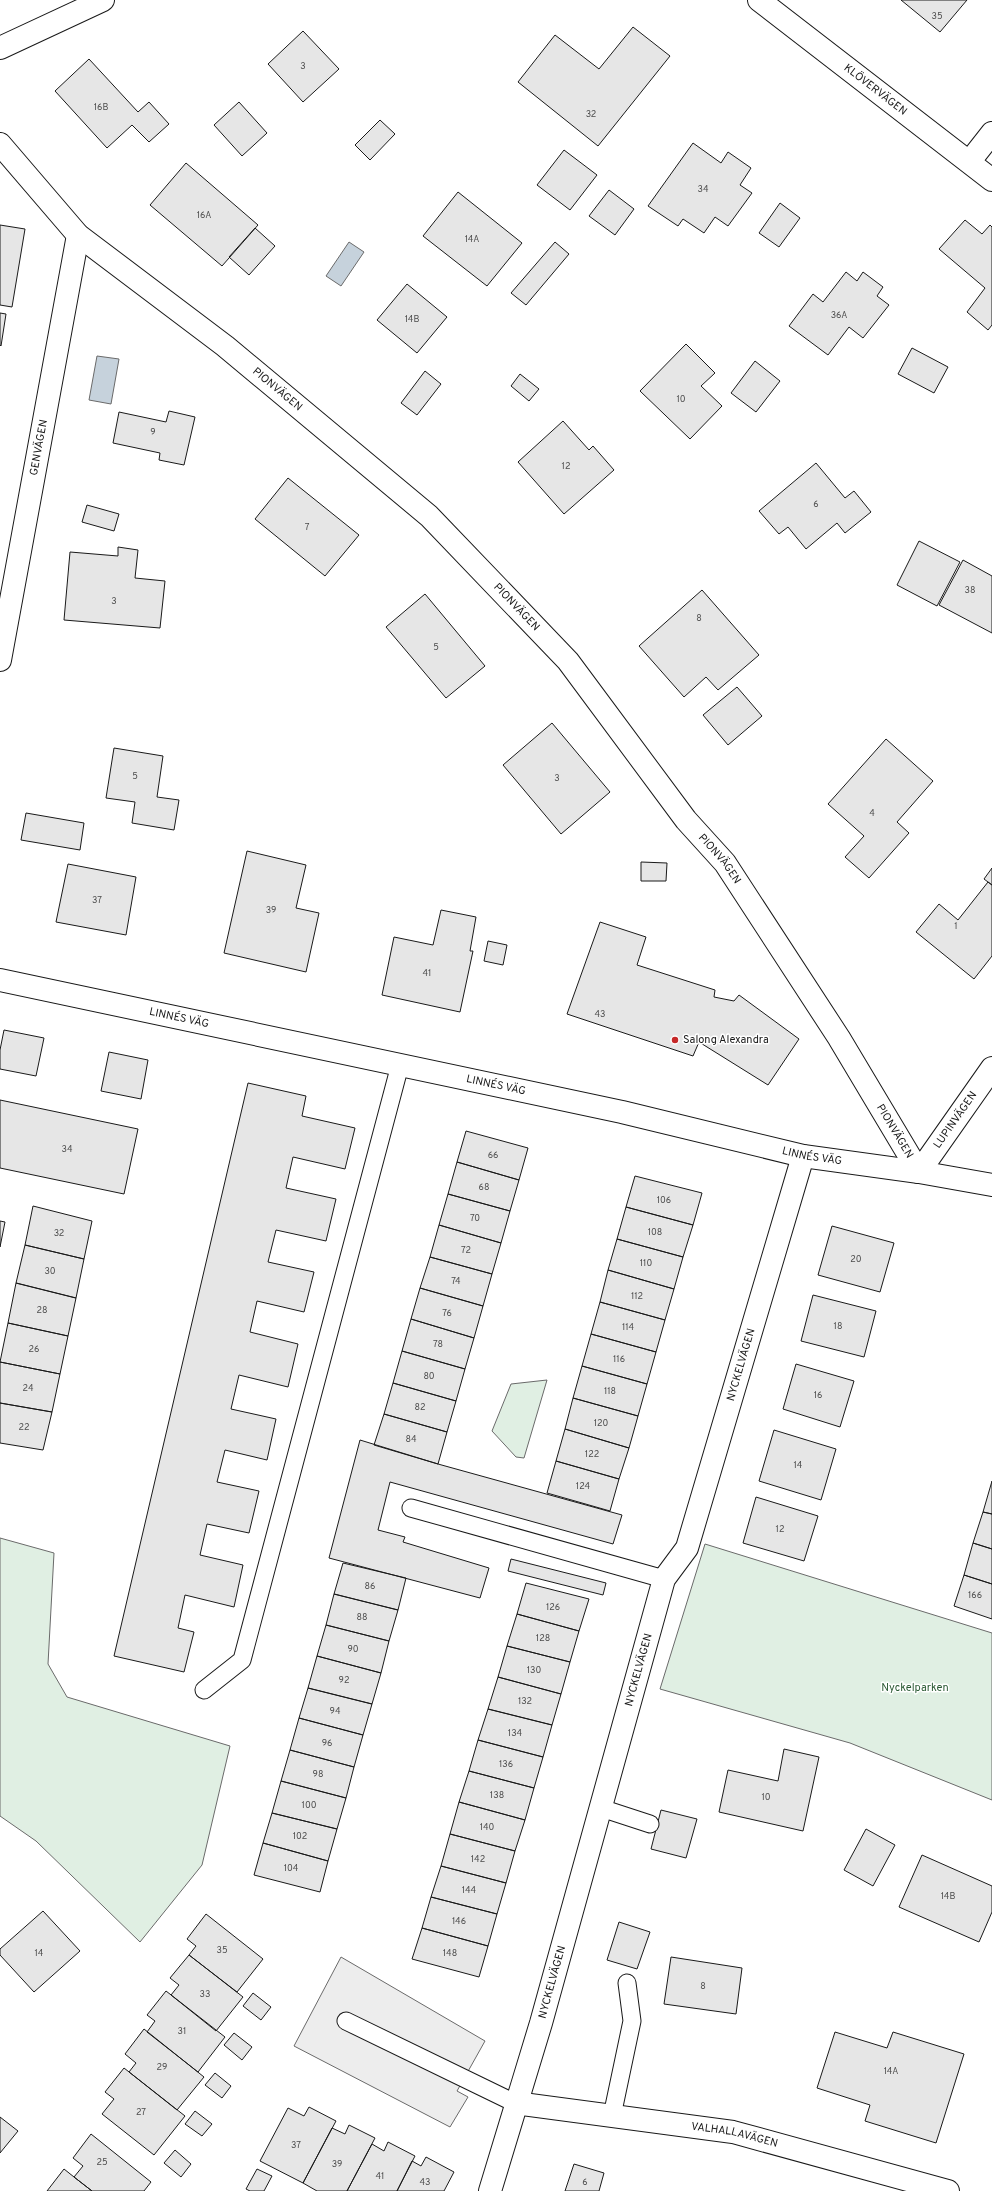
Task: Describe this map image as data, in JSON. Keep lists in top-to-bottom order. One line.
{"streets":{"street":["KLÖVERVÄGEN","PIONVÄGEN","GENVÄGEN","LINNÉS VÄG","LUPINVÄGEN","NYCKELVÄGEN","VALHALLAVÄGEN"]},"crossings":[["PIONVÄGEN","GENVÄGEN"],["PIONVÄGEN","LINNÉS VÄG"],["PIONVÄGEN","LUPINVÄGEN"],["LINNÉS VÄG","LUPINVÄGEN"],["LINNÉS VÄG","NYCKELVÄGEN"],["NYCKELVÄGEN","VALHALLAVÄGEN"]],"parks":["Nyckelparken"],"places":["Salong Alexandra"],"house_numbers":["35","3","16B","32","34","16A","14A","36A","14B","10","9","12","6","7","38","3","8","5","5","3","4","37","39","1","41","43","34","66","68","106","70","108","32","72","20","110","30","74","112","28","76","18","114","78","26","116","80","24","118","16","82","120","22","84","122","14","124","12","86","166","126","88","128","90","130","92","132","94","134","96","136","98","138","10","100","140","102","142","104","144","14B","146","35","14","148","8","33","31","29","14A","27","37","25","39","41","43","6"]}
